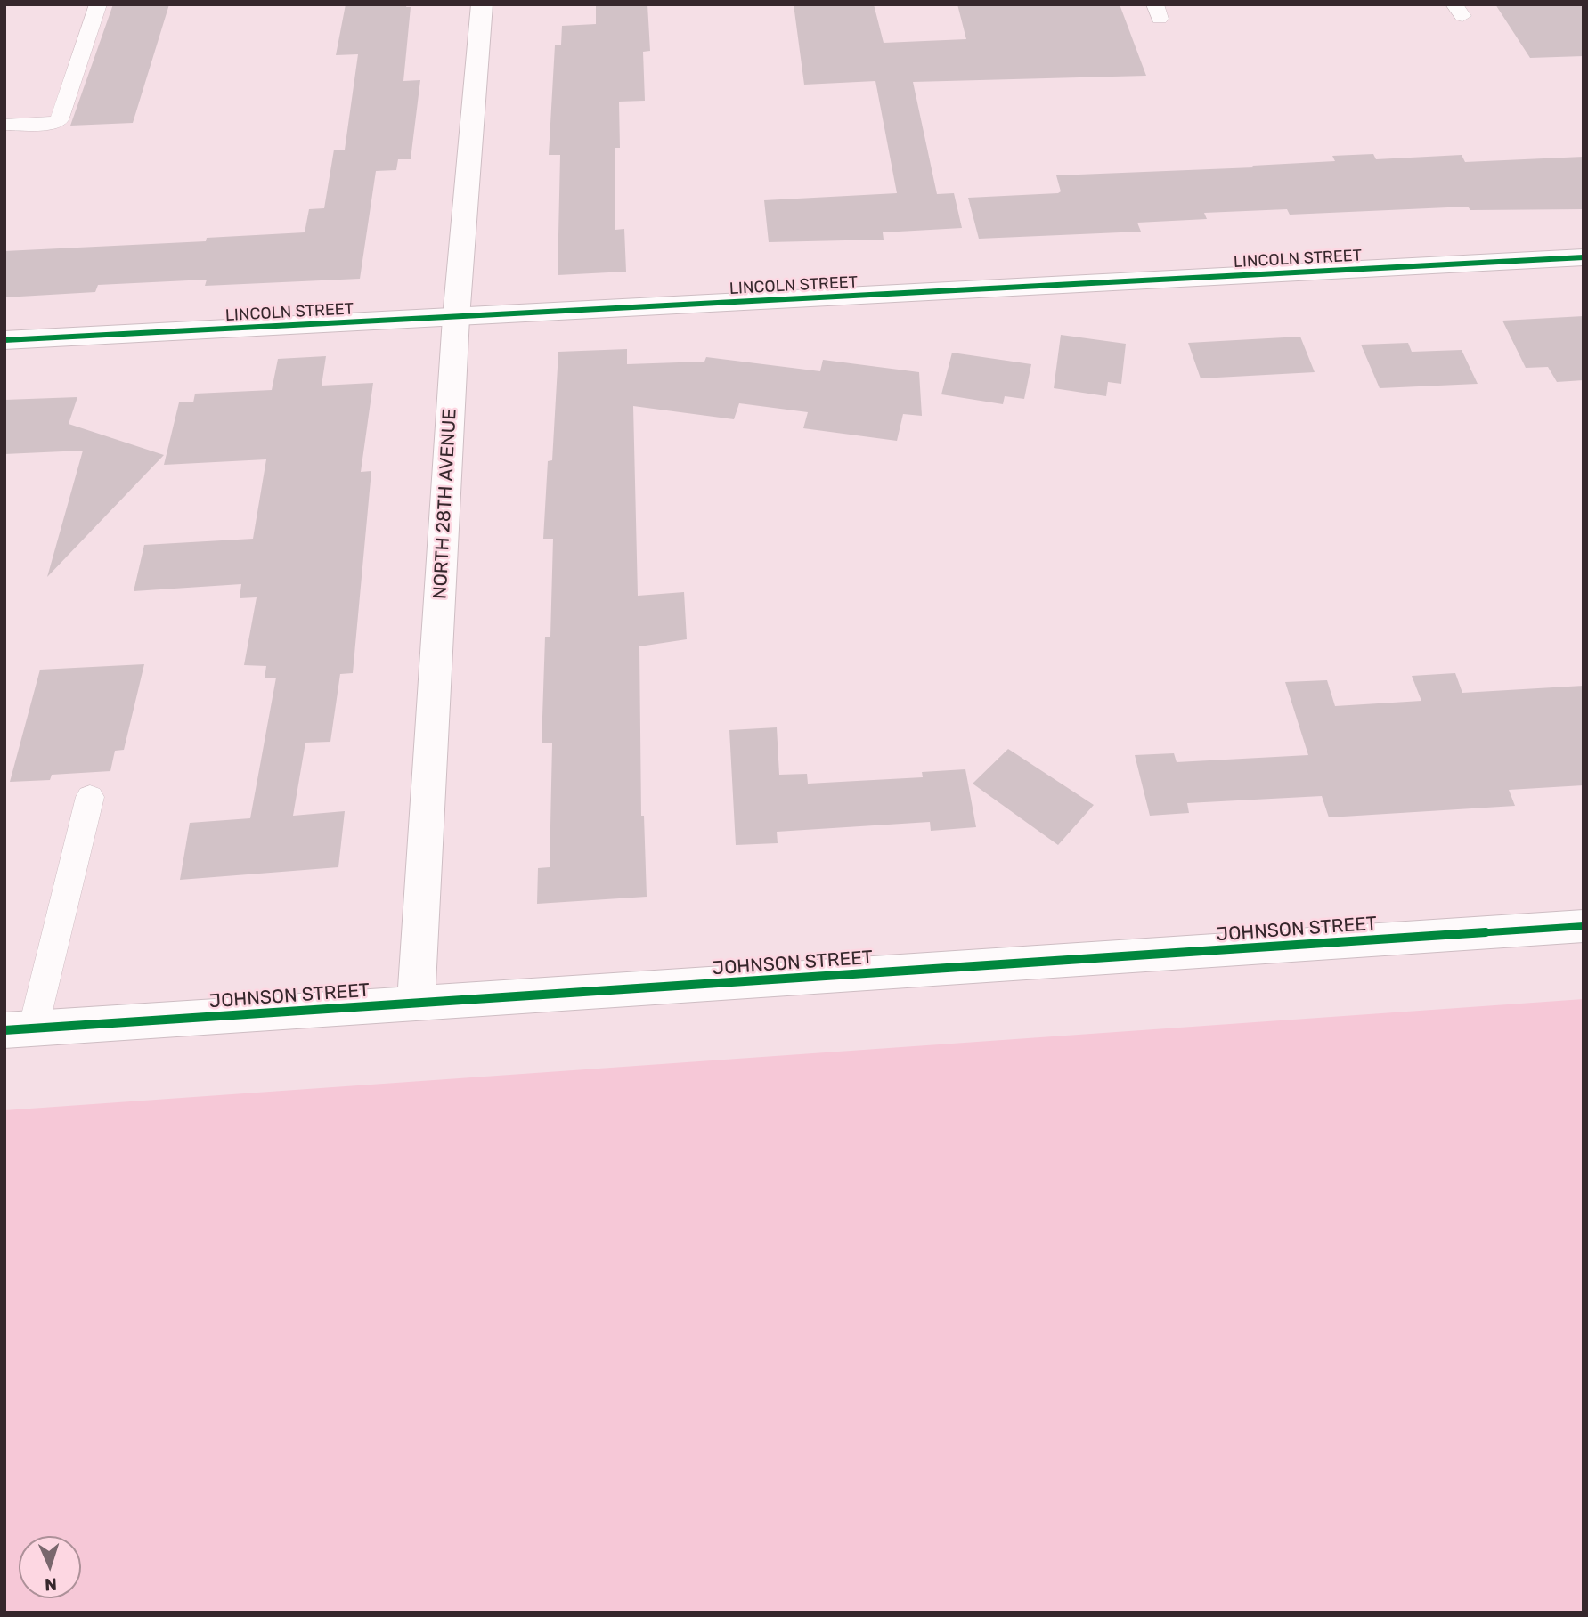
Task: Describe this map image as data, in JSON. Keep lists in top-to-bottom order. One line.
{"streets":{"street":["LINCOLN STREET","NORTH 28TH AVENUE","JOHNSON STREET"]},"crossings":[["LINCOLN STREET","NORTH 28TH AVENUE"],["NORTH 28TH AVENUE","JOHNSON STREET"]],"north":"bottom"}
